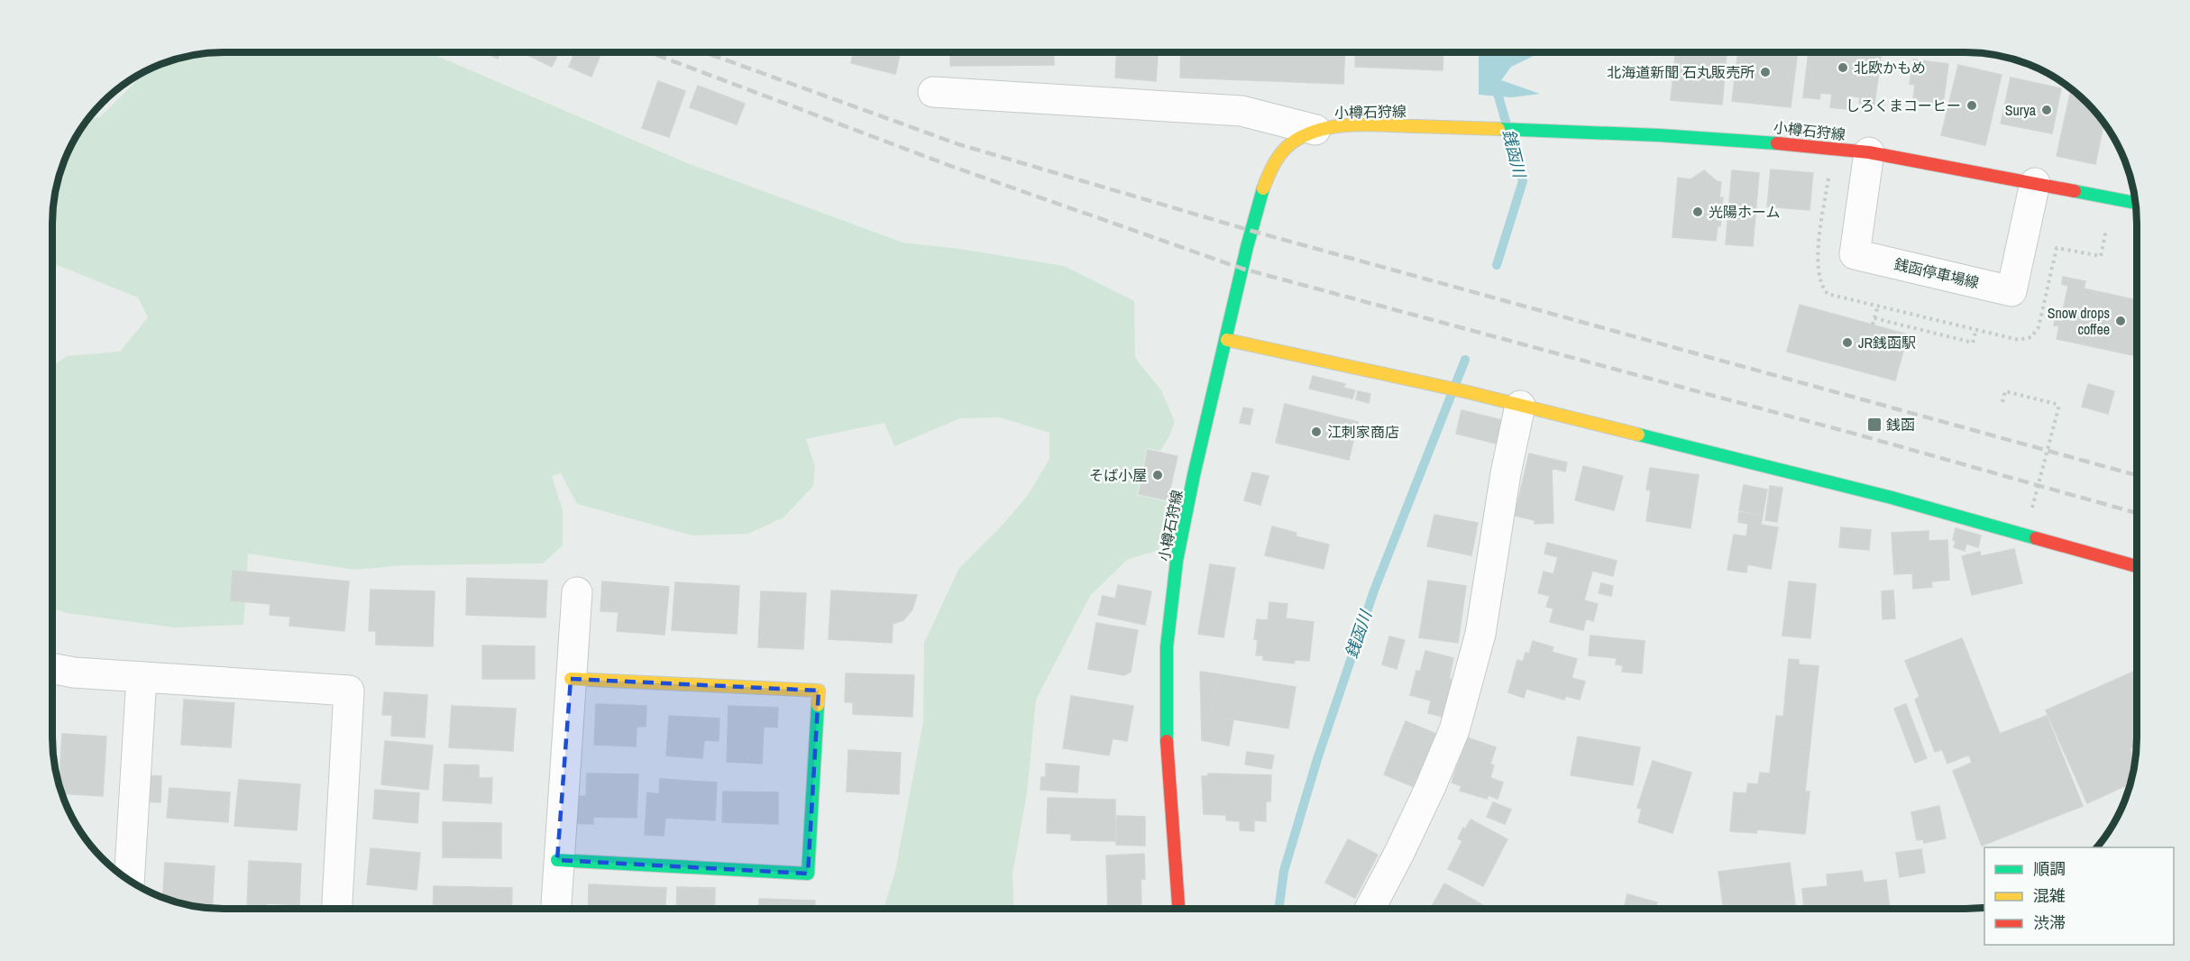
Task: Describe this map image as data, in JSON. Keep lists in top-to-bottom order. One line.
{"streets":{"main road":["小樽石狩線"],"street":["銭函停車場線"]},"crossings":[["小樽石狩線","銭函停車場線"]],"water":["銭函川"],"places":{"other":["北欧かもめ","北海道新聞 石丸販売所","しろくまコーヒー","Surya","光陽ホーム","Snow drops coffee","JR銭函駅","江刺家商店","そば小屋"],"transit":["銭函"]},"legend":["順調","混雑","渋滞"]}
